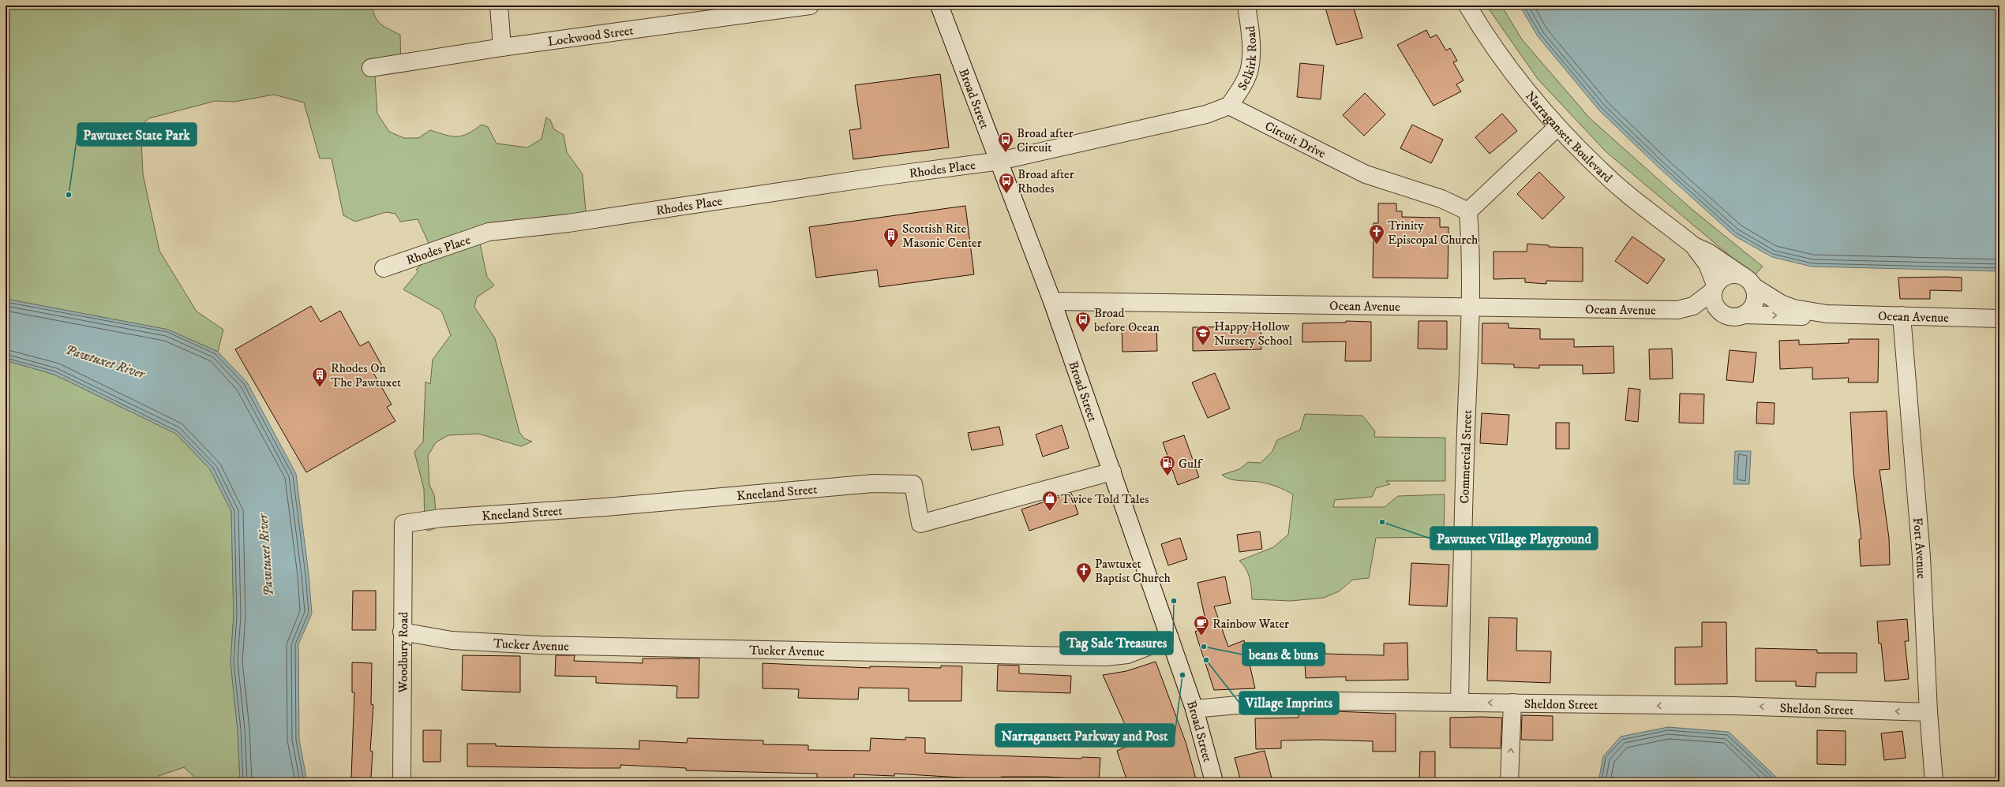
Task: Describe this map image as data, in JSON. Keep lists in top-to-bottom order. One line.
{"streets":{"street":["Lockwood Street","Selkirk Road","Broad Street","Narragansett Boulevard","Circuit Drive","Rhodes Place","Ocean Avenue","Commercial Street","Kneeland Street","Fort Avenue","Tucker Avenue","Woodbury Road","Sheldon Street"]},"crossings":[["Selkirk Road","Circuit Drive"],["Broad Street","Rhodes Place"],["Broad Street","Ocean Avenue"],["Broad Street","Kneeland Street"],["Broad Street","Tucker Avenue"],["Broad Street","Sheldon Street"],["Narragansett Boulevard","Ocean Avenue"],["Circuit Drive","Commercial Street"],["Ocean Avenue","Commercial Street"],["Ocean Avenue","Fort Avenue"],["Commercial Street","Sheldon Street"],["Kneeland Street","Woodbury Road"],["Fort Avenue","Sheldon Street"],["Tucker Avenue","Woodbury Road"]],"one_way":["Sheldon Street"],"water":["Pawtuxet River"],"places":{"bus stop":["Broad after Circuit","Broad after Rhodes","Broad before Ocean"],"other":["Pawtuxet State Park","Pawtuxet Village Playground","Tag Sale Treasures","beans & buns","Village Imprints","Narragansett Parkway and Post"],"church":["Trinity Episcopal Church","Pawtuxet Baptist Church"],"building":["Scottish Rite Masonic Center","Rhodes On The Pawtuxet"],"school or university":["Happy Hollow Nursery School"],"fuel station":["Gulf"],"shop":["Twice Told Tales"],"cafe":["Rainbow Water"]}}
